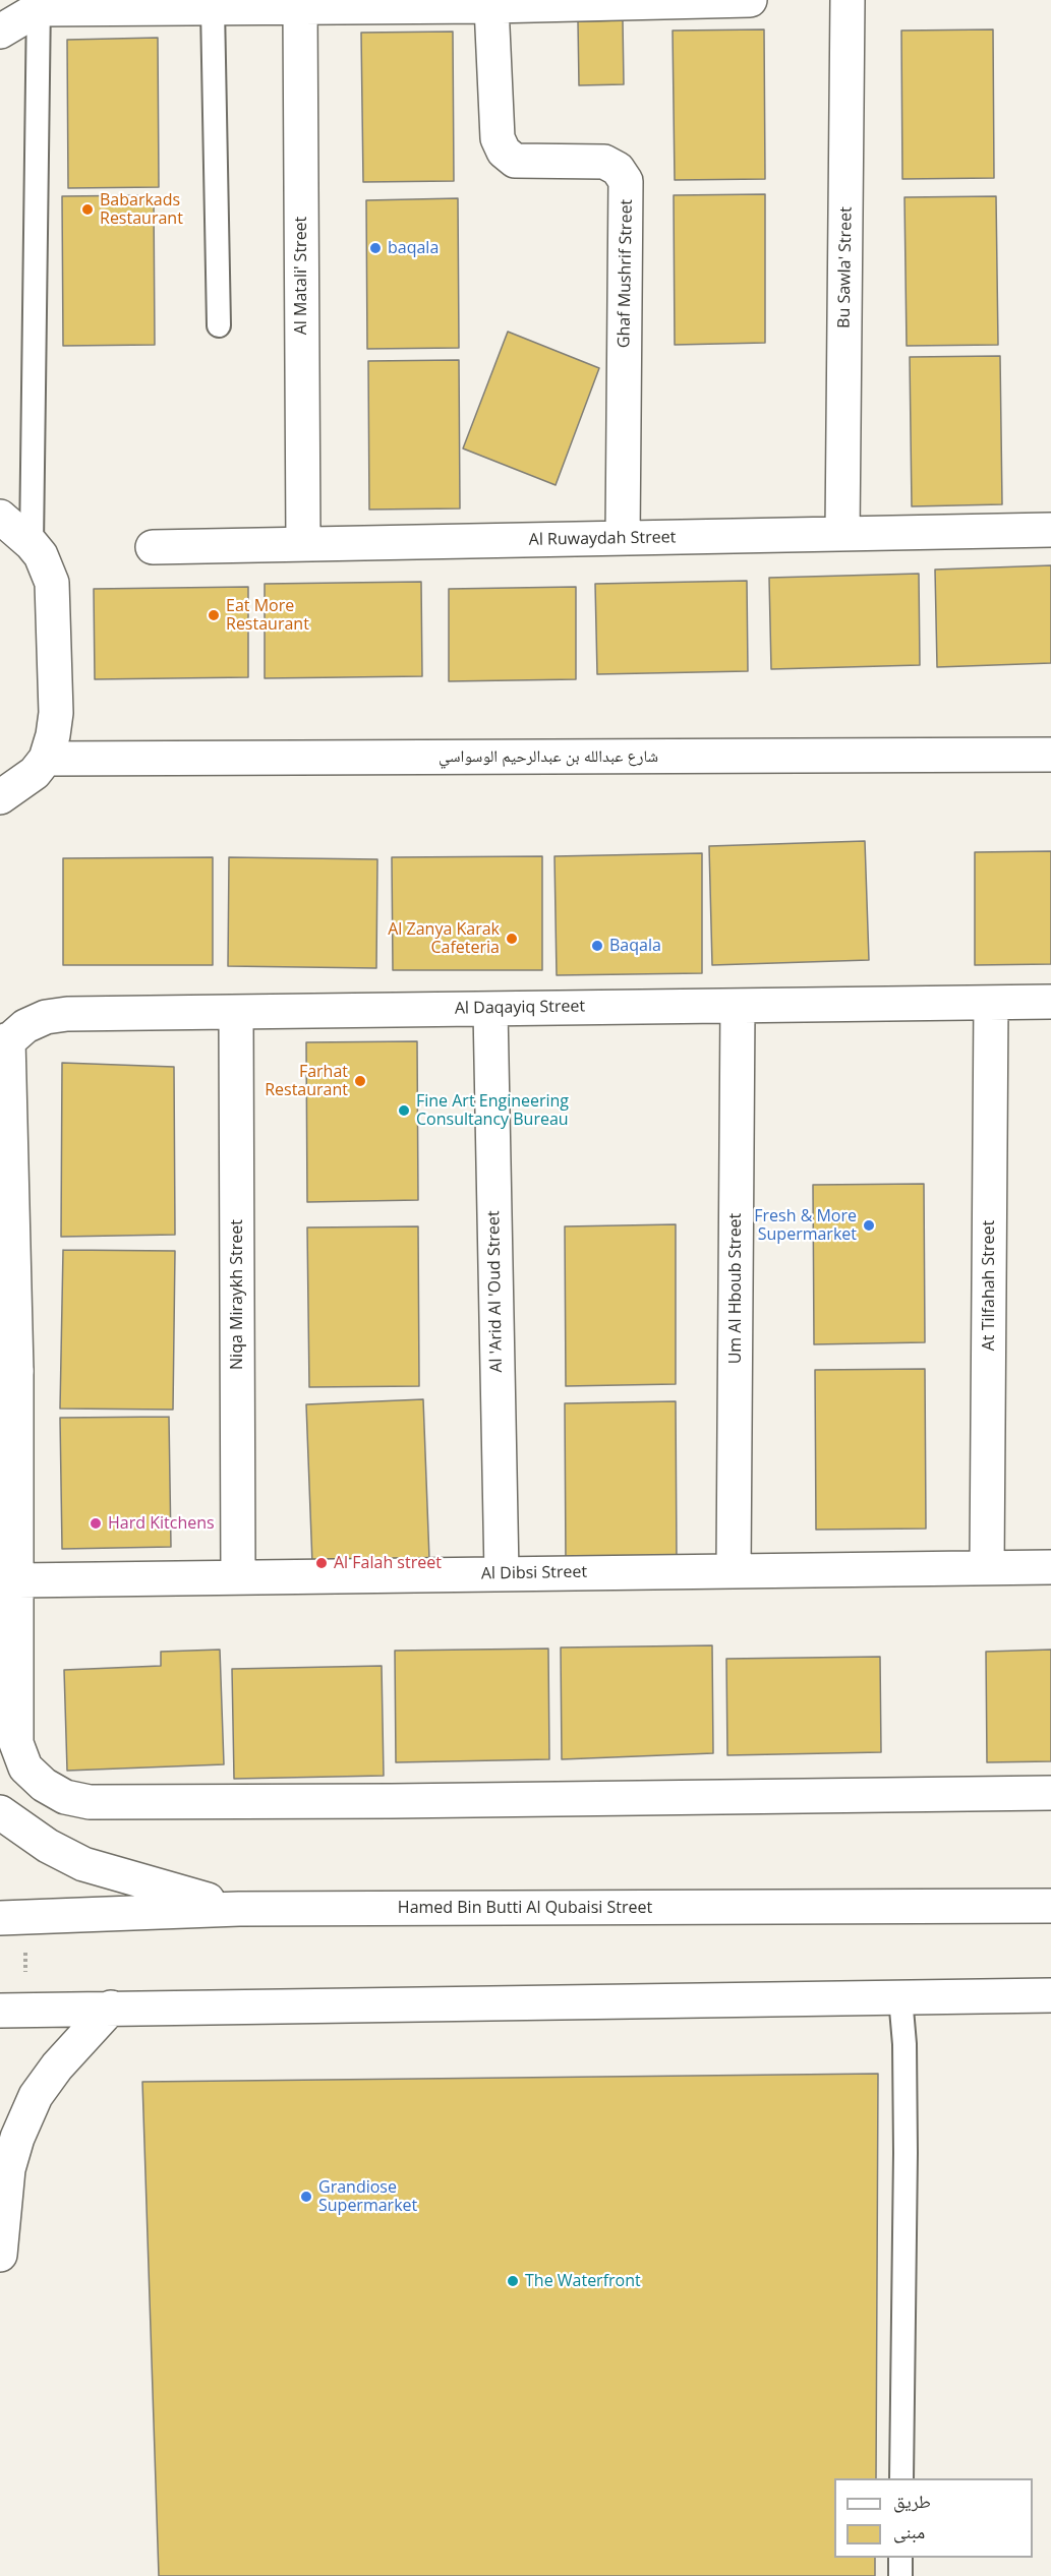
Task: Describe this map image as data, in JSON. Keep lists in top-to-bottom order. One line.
{"streets":{"street":["Bu Sawla' Street","Ghaf Mushrif Street","Al Matali' Street","Al Ruwaydah Street","شارع عبدالله بن عبدالرحيم الوسواسي","Al Daqayiq Street","At Tilfahah Street","Um Al Hboub Street","Al 'Arid Al 'Oud Street","Niqa Miraykh Street","Al Dibsi Street","Hamed Bin Butti Al Qubaisi Street"]},"crossings":[["Bu Sawla' Street","Al Ruwaydah Street"],["Ghaf Mushrif Street","Al Ruwaydah Street"],["Al Matali' Street","Al Ruwaydah Street"],["Al Daqayiq Street","At Tilfahah Street"],["Al Daqayiq Street","Um Al Hboub Street"],["Al Daqayiq Street","Al 'Arid Al 'Oud Street"],["Al Daqayiq Street","Niqa Miraykh Street"],["At Tilfahah Street","Al Dibsi Street"],["Um Al Hboub Street","Al Dibsi Street"],["Al 'Arid Al 'Oud Street","Al Dibsi Street"],["Niqa Miraykh Street","Al Dibsi Street"]],"places":["Babarkads Restaurant","baqala","Eat More Restaurant","Al Zanya Karak Cafeteria","Baqala","Farhat Restaurant","Fine Art Engineering Consultancy Bureau","Fresh & More Supermarket","Hard Kitchens","Al Falah street","Grandiose Supermarket","The Waterfront"],"legend":["طريق","مبنى"]}
